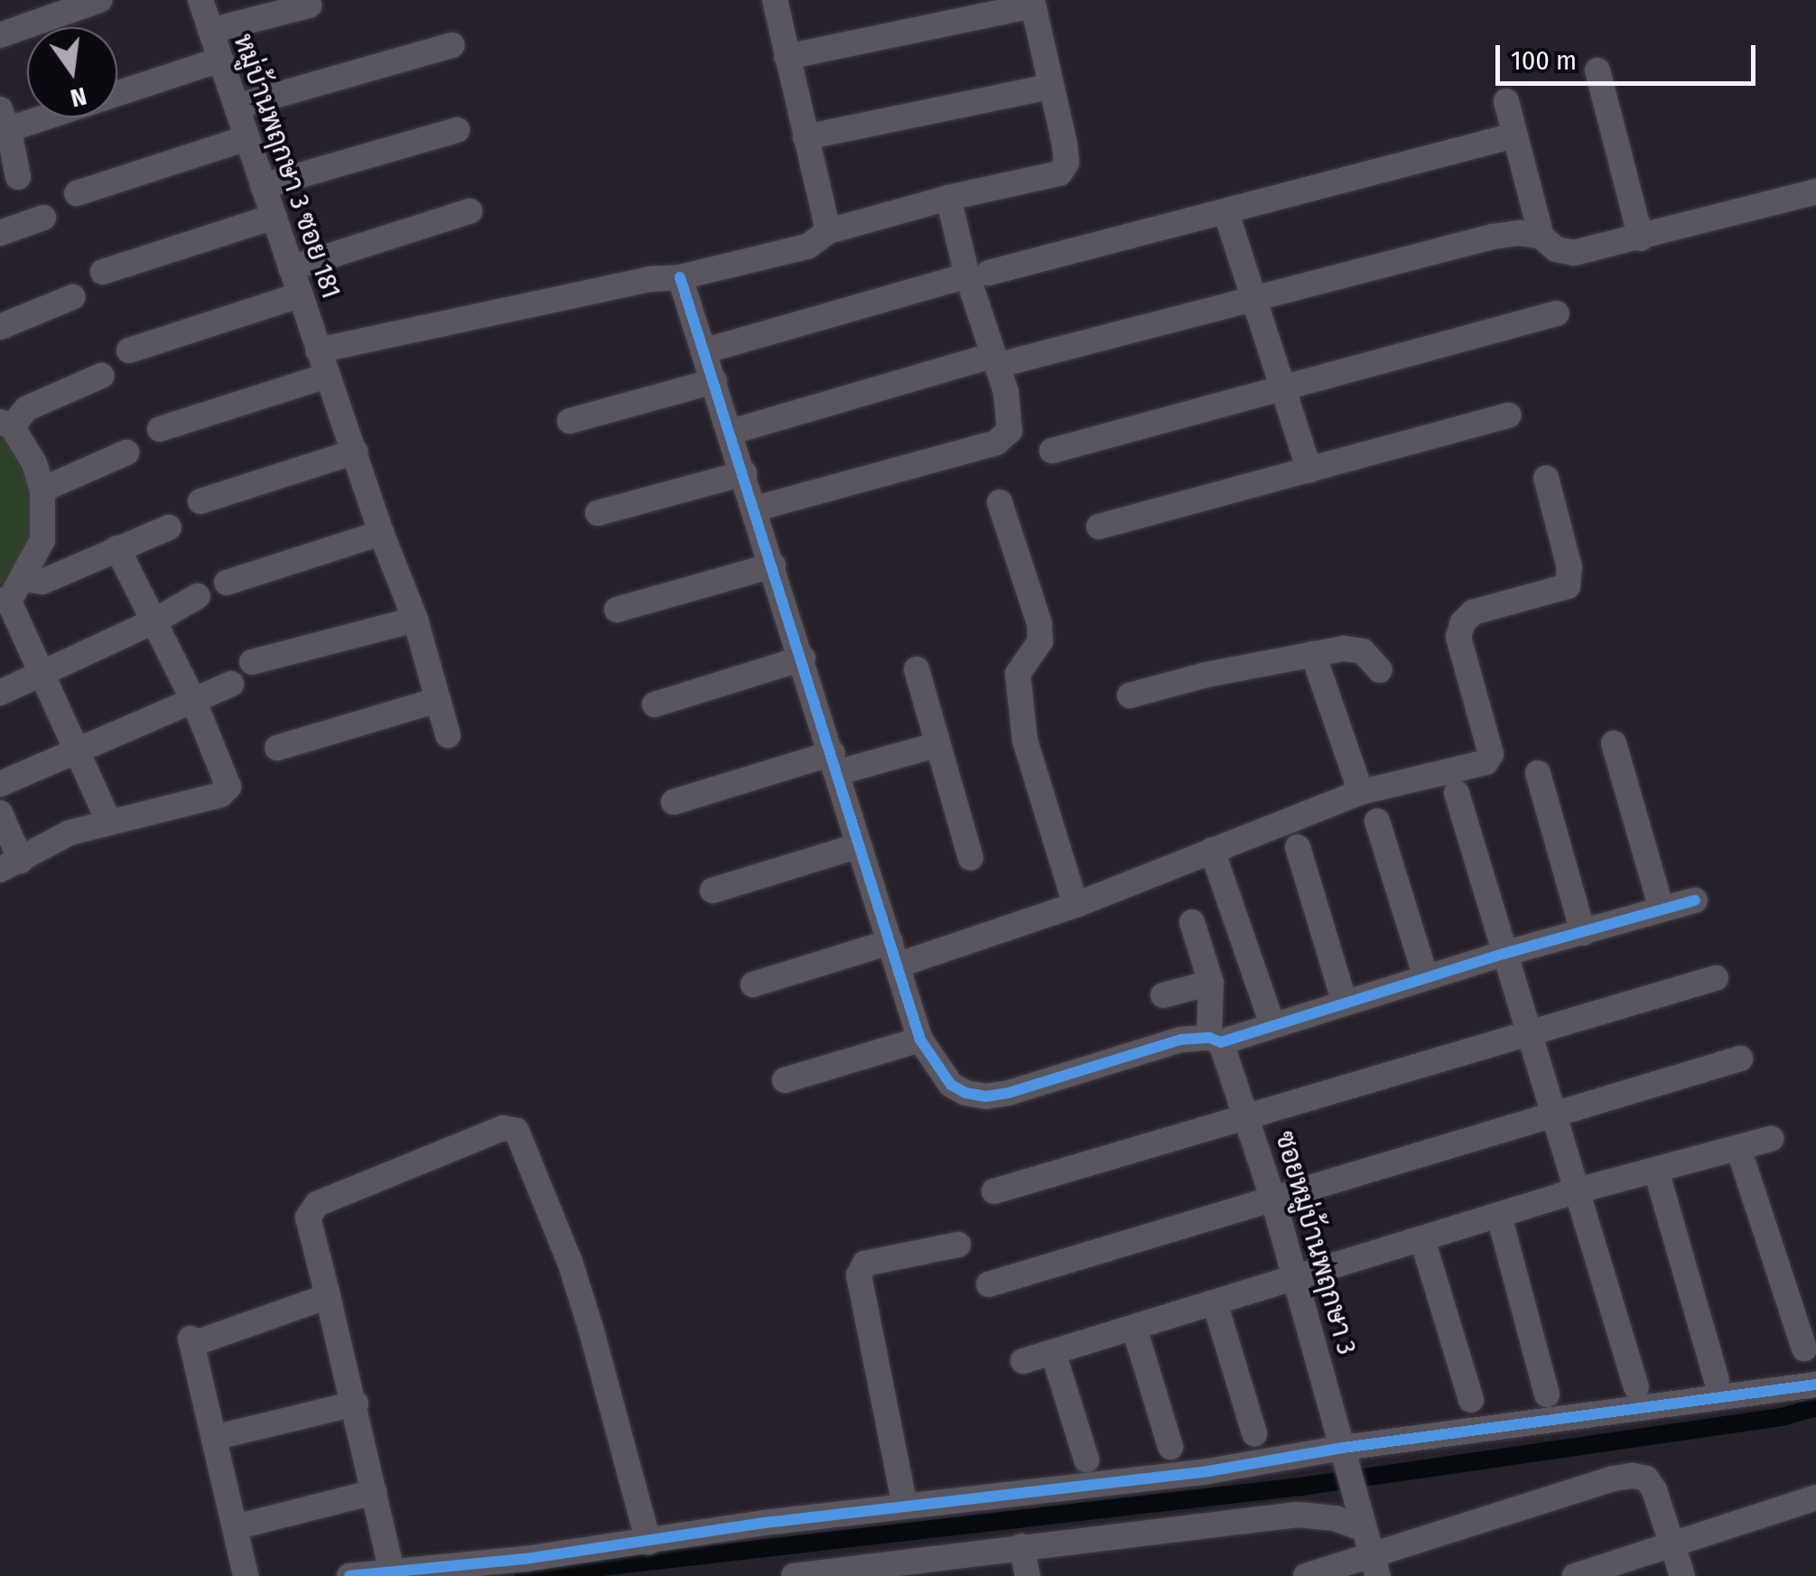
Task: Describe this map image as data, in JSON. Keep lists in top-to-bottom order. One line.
{"streets":{"street":["หมู่บ้านพฤกษา 3 ซอย 181","ซอยหมู่บ้านพฤกษา 3"]},"scale_bar":"100 m","north":"bottom"}
